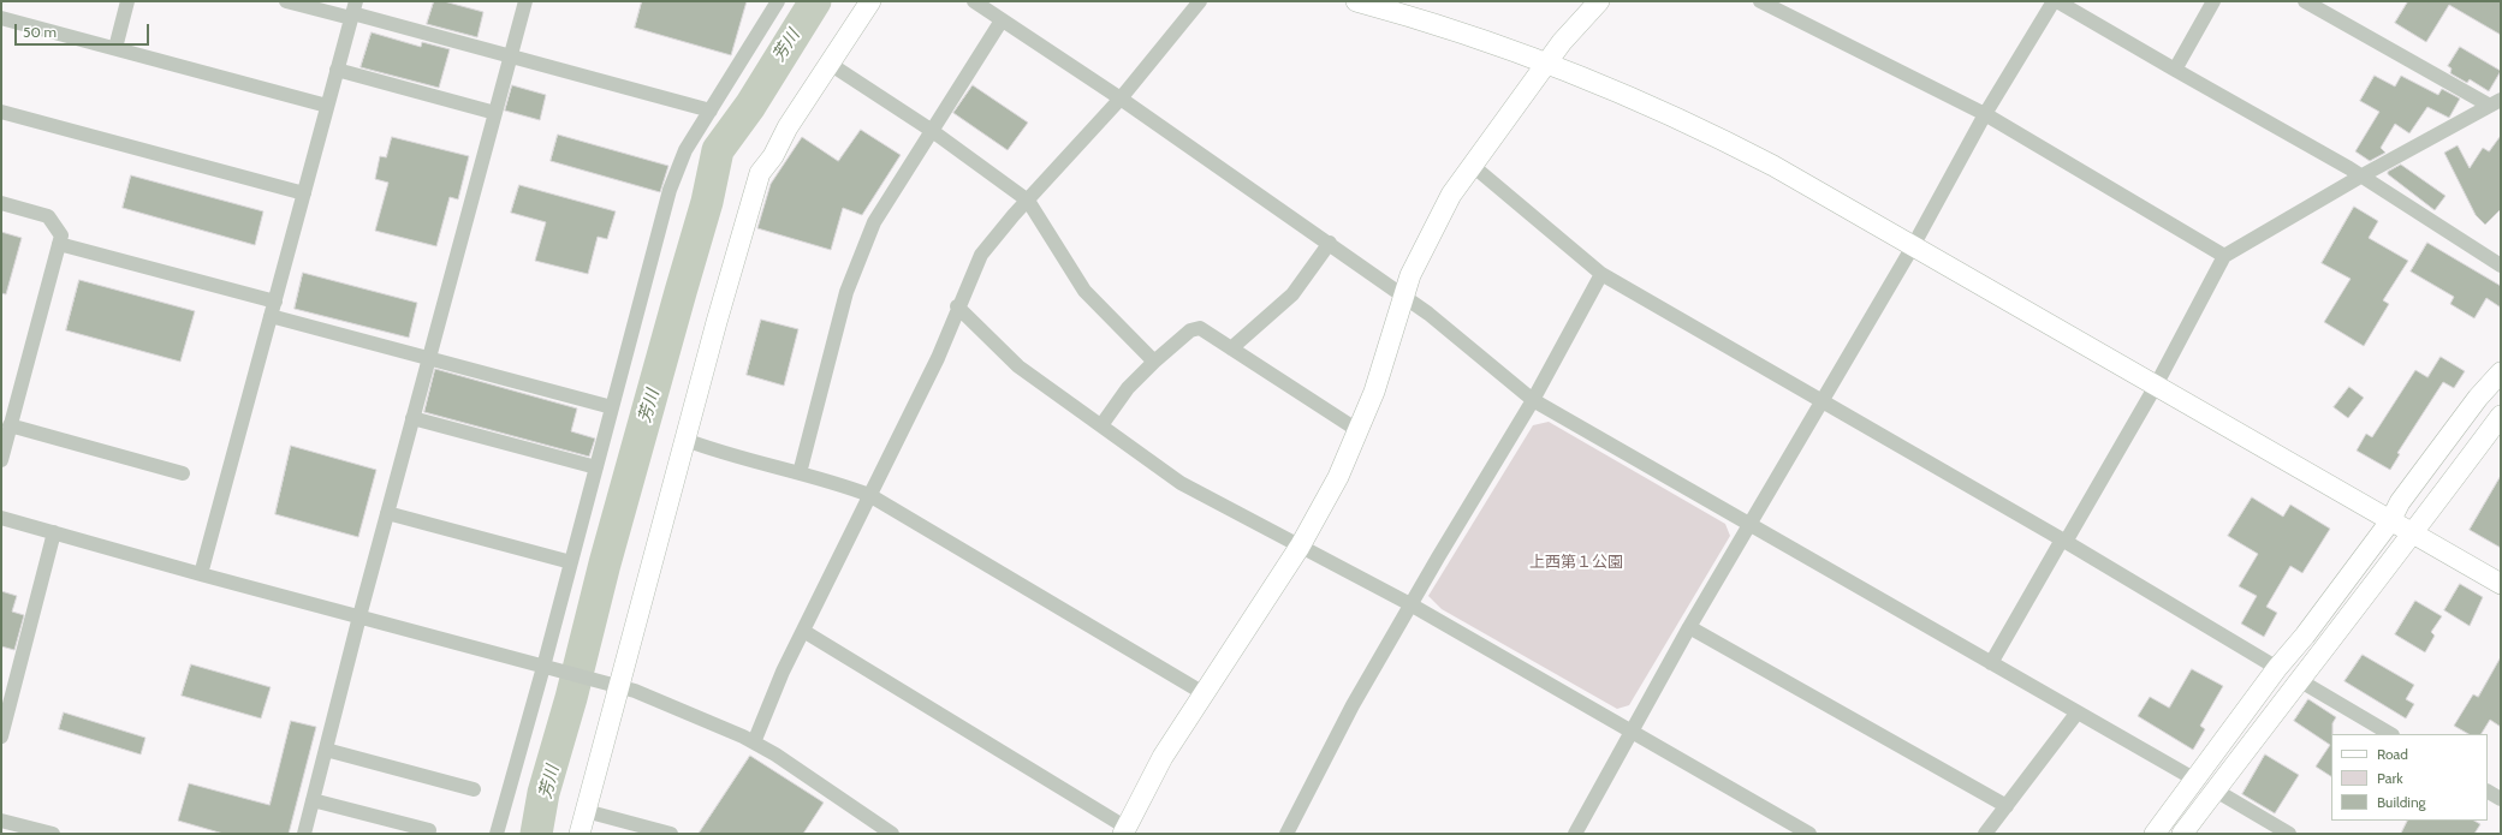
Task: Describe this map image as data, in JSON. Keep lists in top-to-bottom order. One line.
{"water":["芳川"],"parks":["上西第１公園"],"legend":["Road","Park","Building"],"scale_bar":"50 m"}
